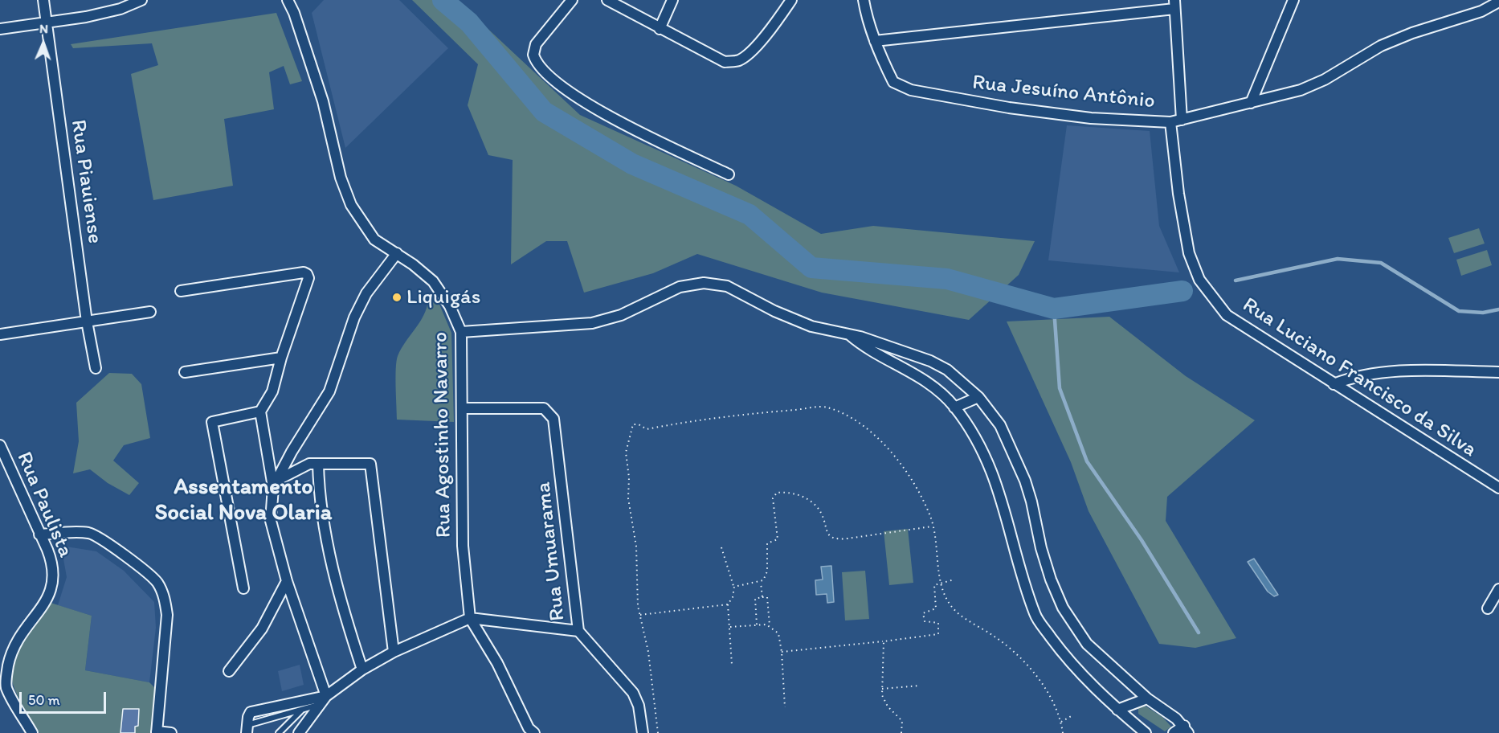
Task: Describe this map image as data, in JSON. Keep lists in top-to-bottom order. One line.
{"streets":{"street":["Rua Jesuíno Antônio","Rua Piauiense","Rua Luciano Francisco da Silva","Rua Agostinho Navarro","Rua Paulista","Rua Umuarama"]},"crossings":[["Rua Jesuíno Antônio","Rua Luciano Francisco da Silva"],["Rua Agostinho Navarro","Rua Umuarama"]],"districts":["Assentamento Social Nova Olaria"],"places":["Liquigás"],"scale_bar":"50 m","north":"top"}
